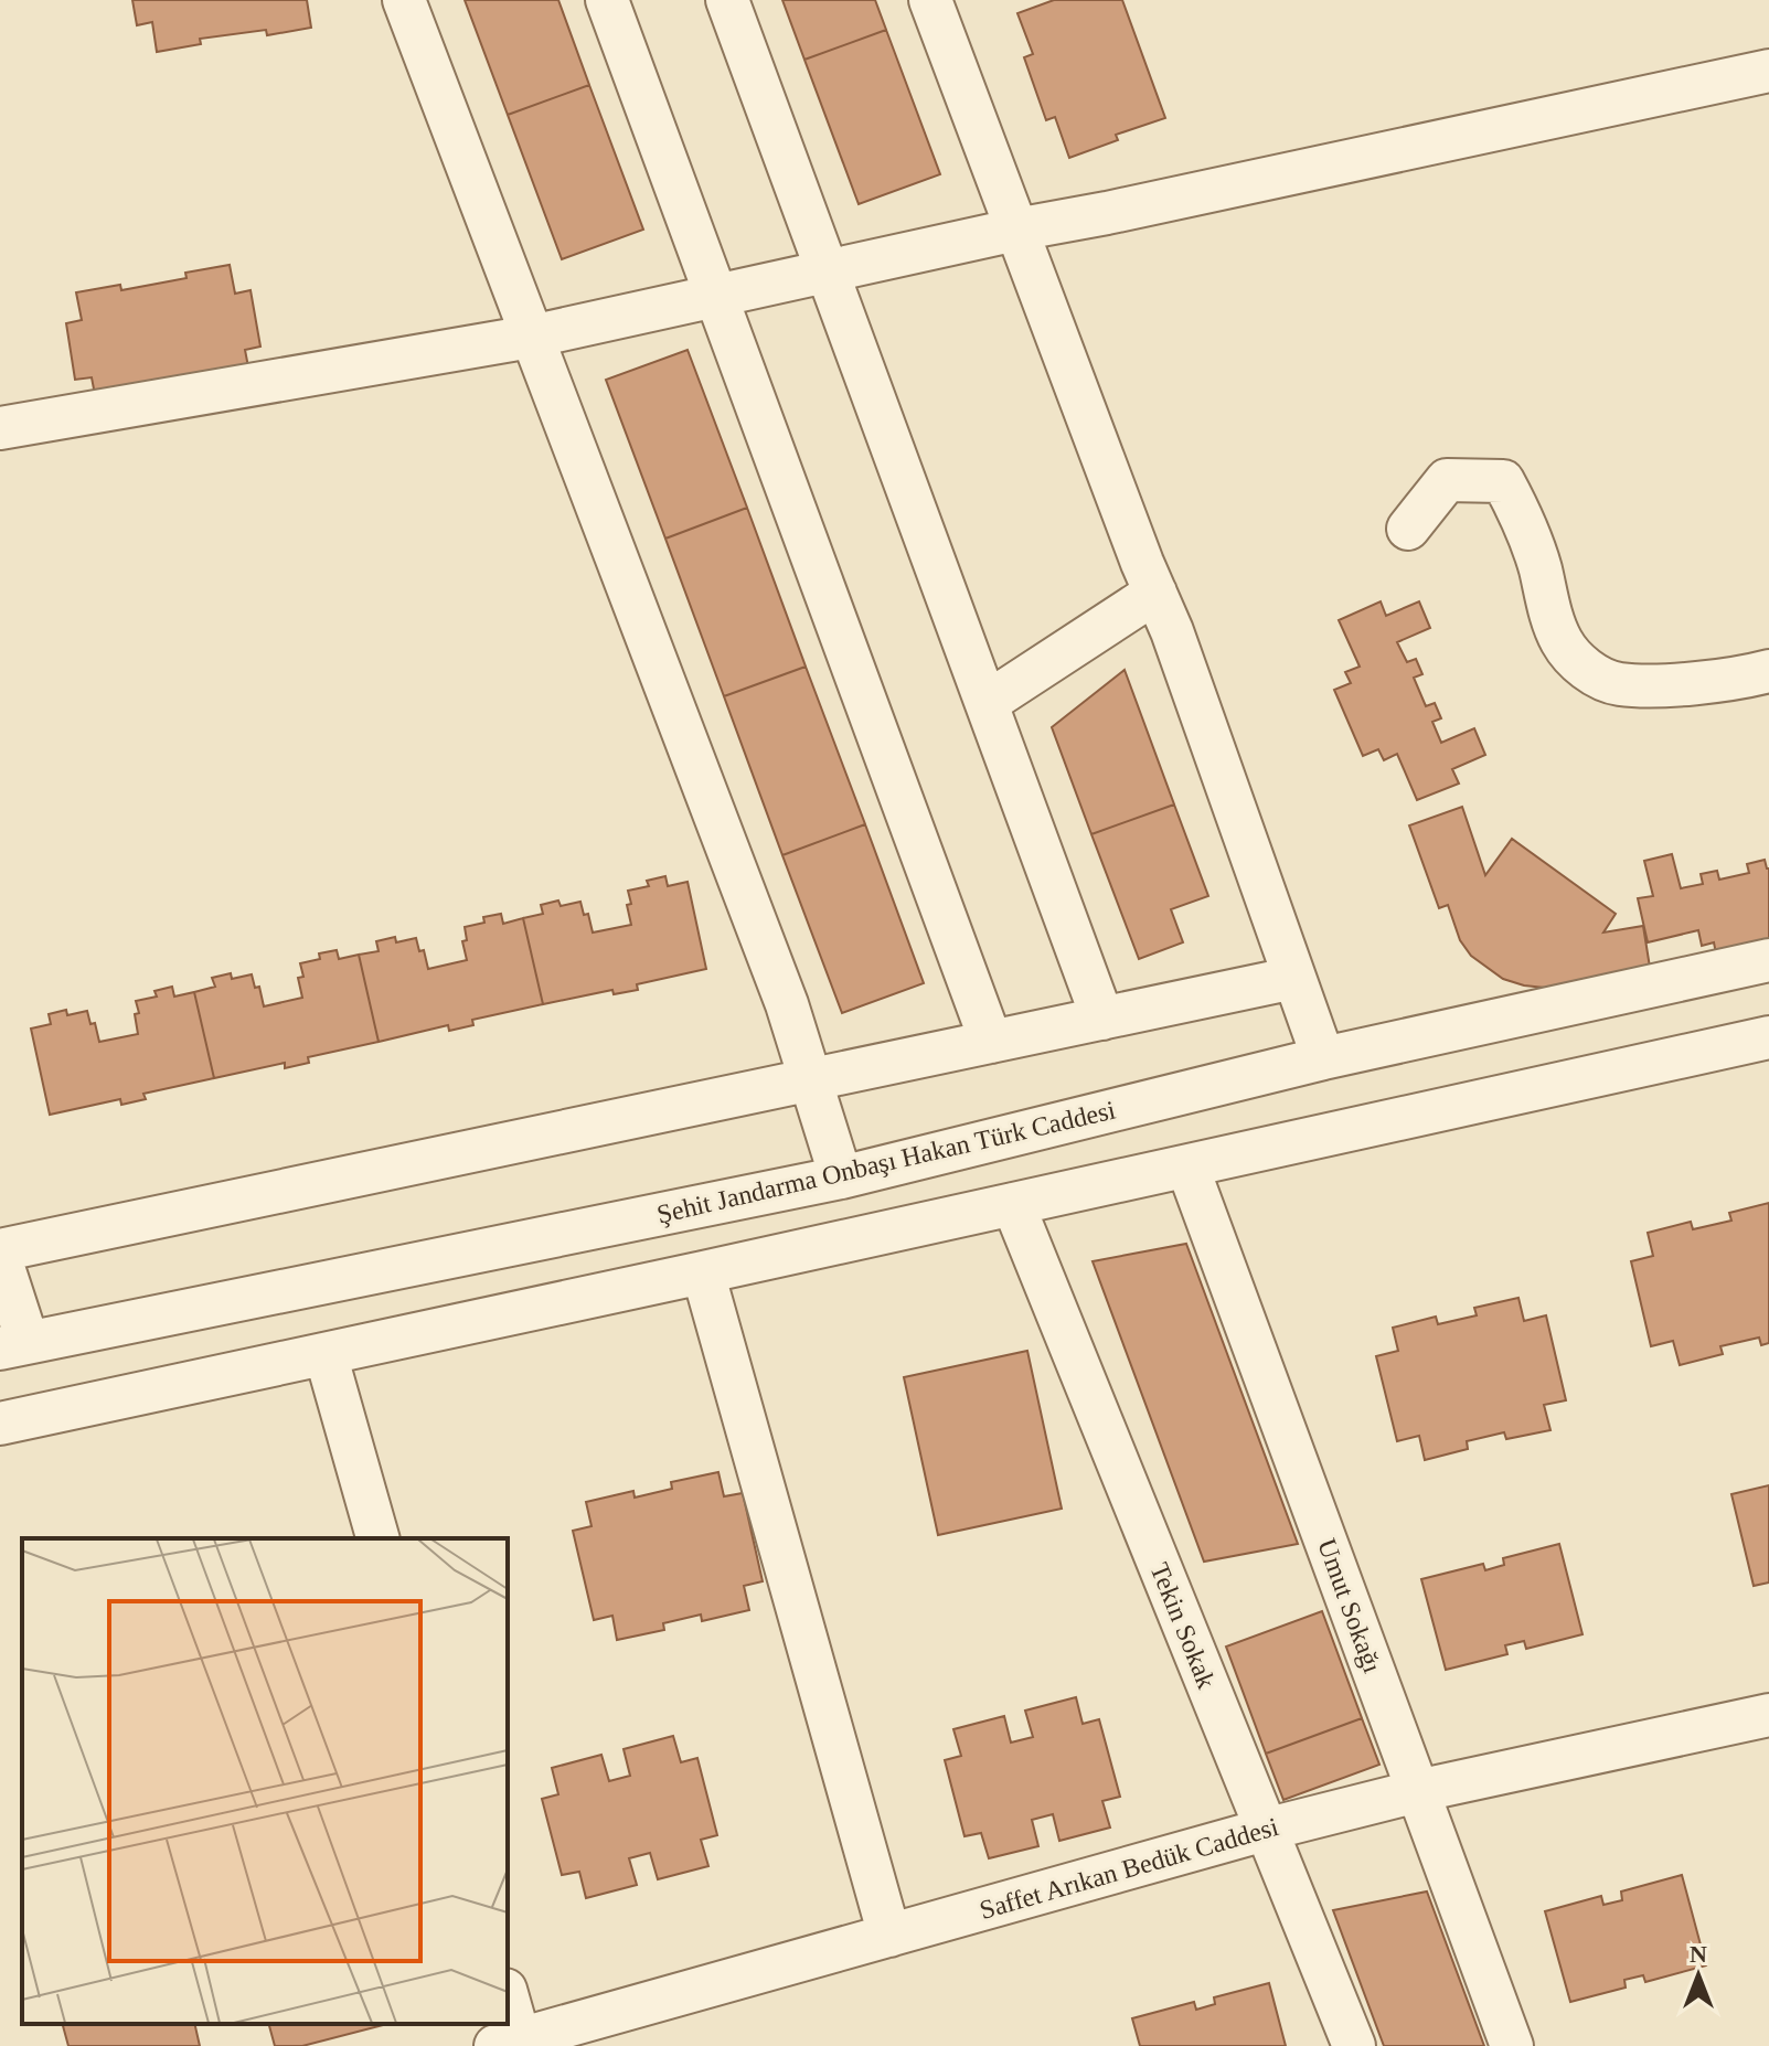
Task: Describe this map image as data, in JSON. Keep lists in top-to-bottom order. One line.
{"streets":{"street":["Şehit Jandarma Onbaşı Hakan Türk Caddesi","Umut Sokağı","Tekin Sokak","Saffet Arıkan Bedük Caddesi"]},"crossings":[["Umut Sokağı","Saffet Arıkan Bedük Caddesi"],["Tekin Sokak","Saffet Arıkan Bedük Caddesi"]],"north":"top"}
